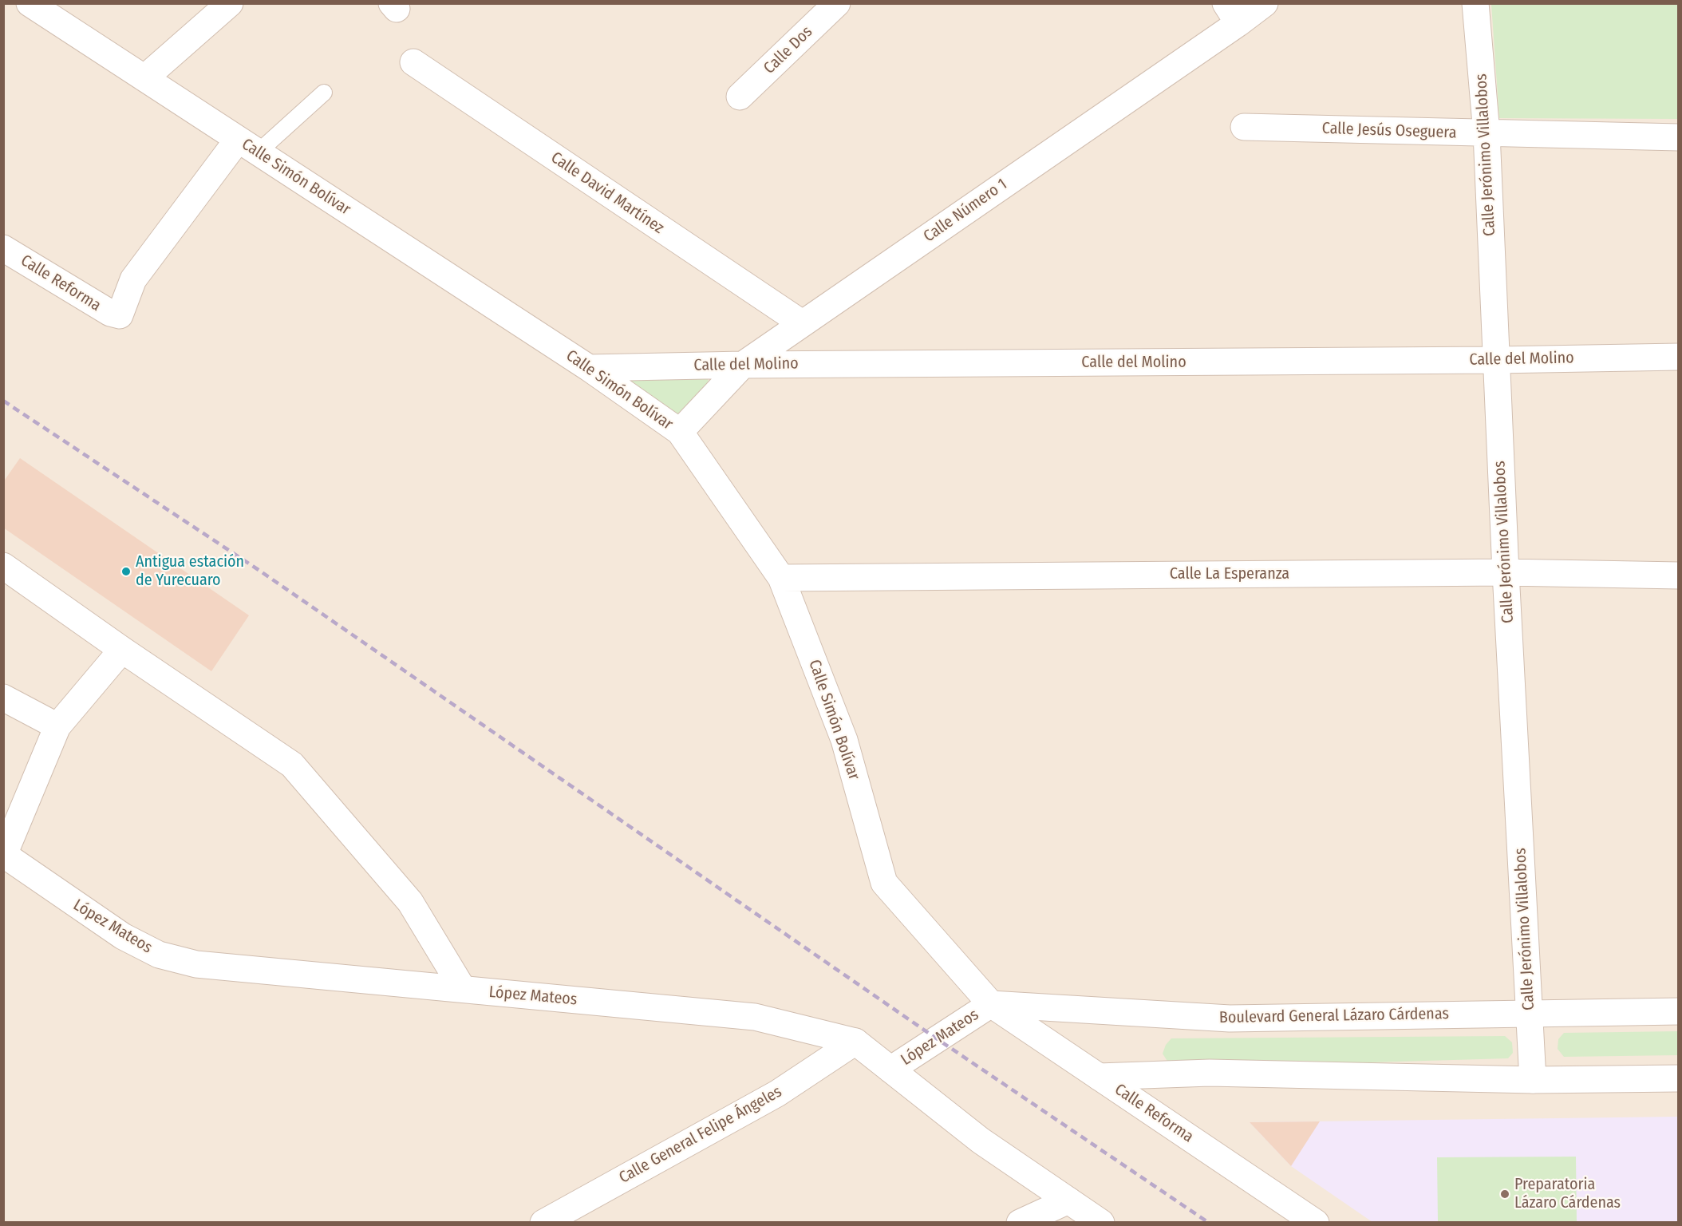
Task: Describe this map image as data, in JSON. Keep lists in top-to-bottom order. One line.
{"streets":{"street":["Calle Dos","Calle Jesús Oseguera","Calle Jerónimo Villalobos","Calle Simón Bolívar","Calle David Martínez","Calle Número 1","Calle Reforma","Calle del Molino","Calle La Esperanza","López Mateos","Boulevard General Lázaro Cárdenas","Calle General Felipe Ángeles"]},"crossings":[["Calle Jesús Oseguera","Calle Jerónimo Villalobos"],["Calle Jerónimo Villalobos","Calle del Molino"],["Calle Jerónimo Villalobos","Calle La Esperanza"],["Calle Jerónimo Villalobos","Boulevard General Lázaro Cárdenas"],["Calle Simón Bolívar","Calle Número 1"],["Calle Simón Bolívar","Calle Reforma"],["Calle Simón Bolívar","Calle del Molino"],["Calle Simón Bolívar","Calle La Esperanza"],["Calle Simón Bolívar","López Mateos"],["Calle Simón Bolívar","Boulevard General Lázaro Cárdenas"],["Calle David Martínez","Calle Número 1"],["Calle Número 1","Calle del Molino"],["Calle Reforma","López Mateos"],["Calle Reforma","Boulevard General Lázaro Cárdenas"],["López Mateos","Boulevard General Lázaro Cárdenas"],["López Mateos","Calle General Felipe Ángeles"]],"places":["Antigua estación de Yurecuaro","Preparatoria Lázaro Cárdenas"]}
